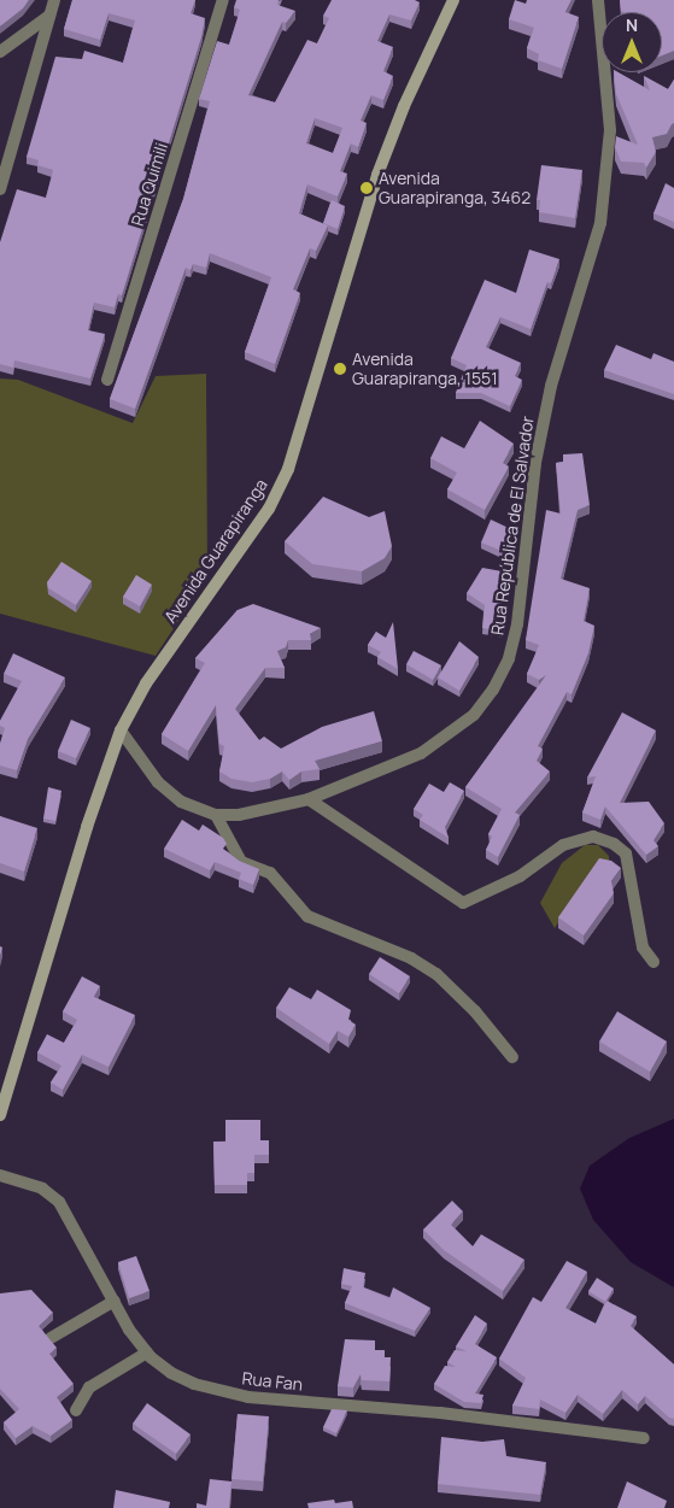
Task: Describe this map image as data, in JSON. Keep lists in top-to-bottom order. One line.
{"streets":{"main road":["Avenida Guarapiranga"],"street":["Rua Quimili","Rua República de El Salvador","Rua Fan"]},"crossings":[["Rua República de El Salvador","Avenida Guarapiranga"]],"places":["Avenida Guarapiranga, 3462","Avenida Guarapiranga, 1551"],"north":"top"}
